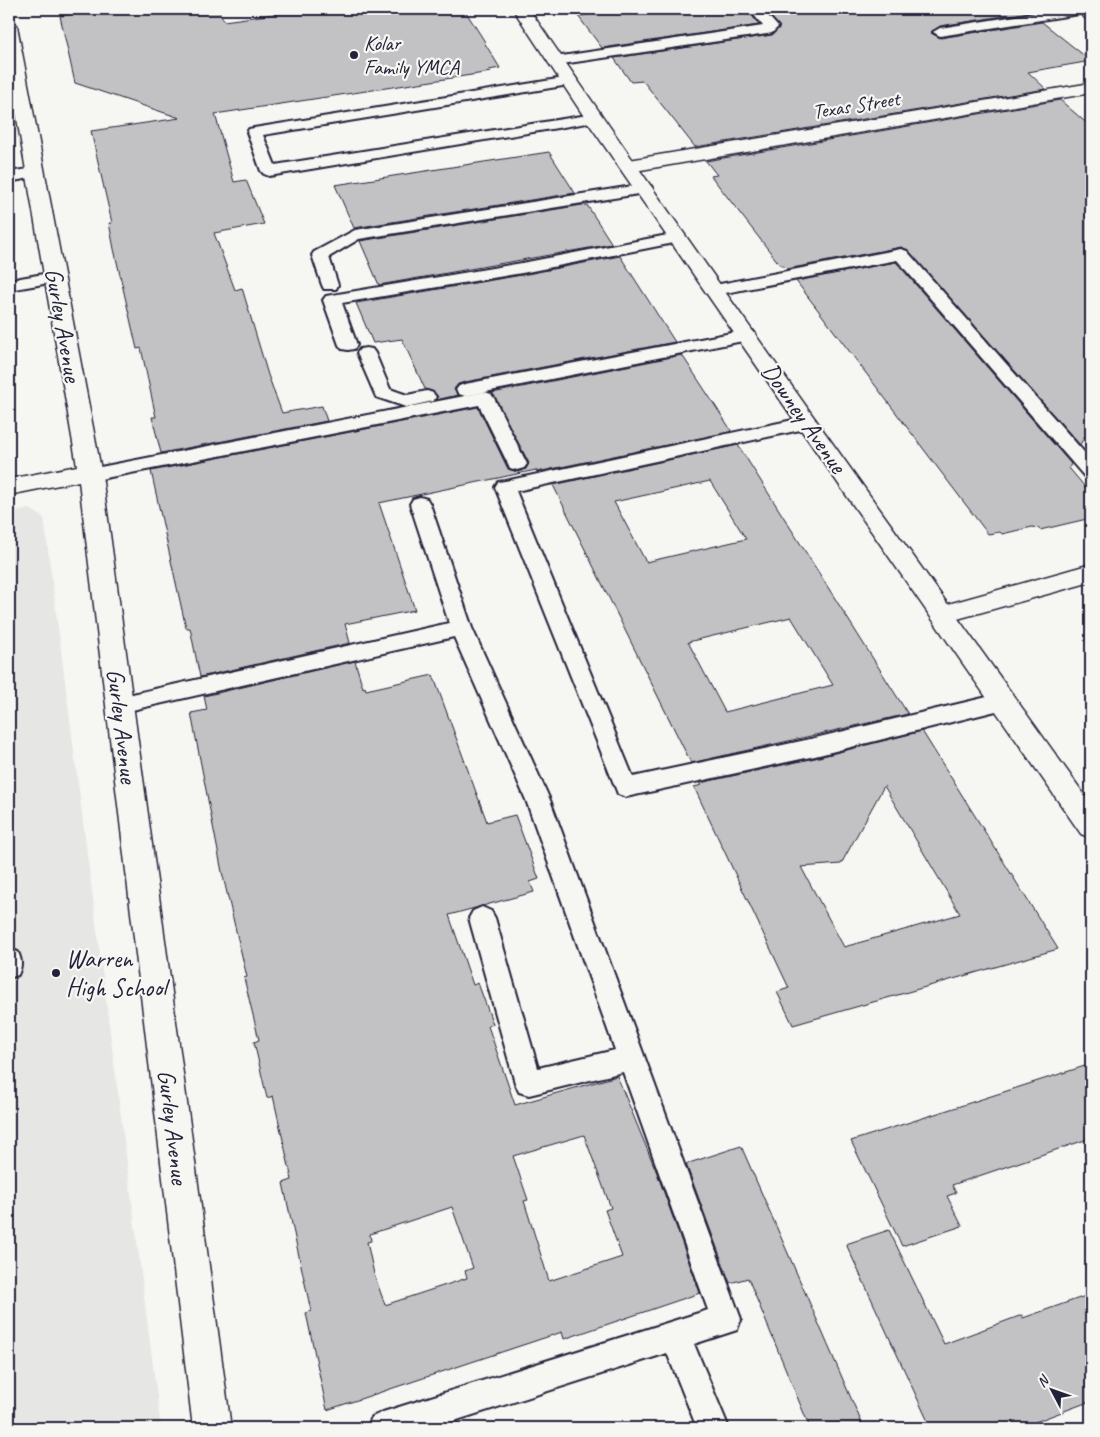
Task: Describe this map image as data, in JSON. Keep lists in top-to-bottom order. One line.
{"streets":{"street":["Texas Street","Gurley Avenue","Downey Avenue"]},"crossings":[["Texas Street","Downey Avenue"]],"places":["Kolar Family YMCA","Warren High School"],"north":"top left"}
